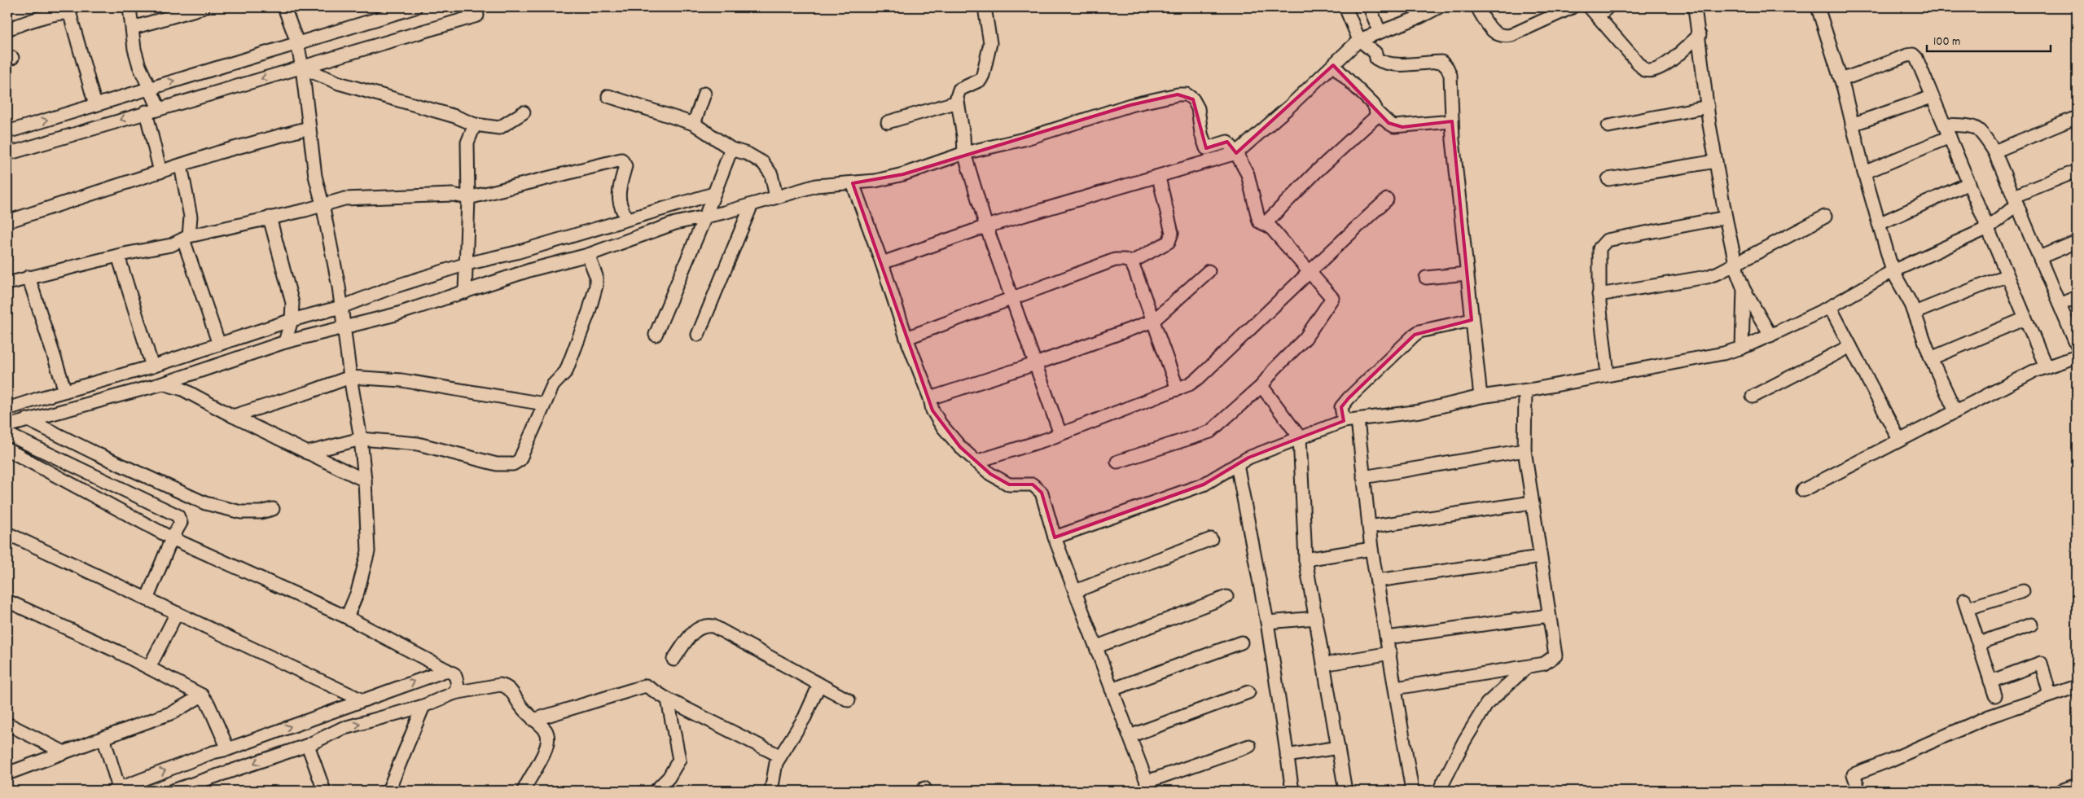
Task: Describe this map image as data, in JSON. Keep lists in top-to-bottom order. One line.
{"scale_bar":"100 m"}
